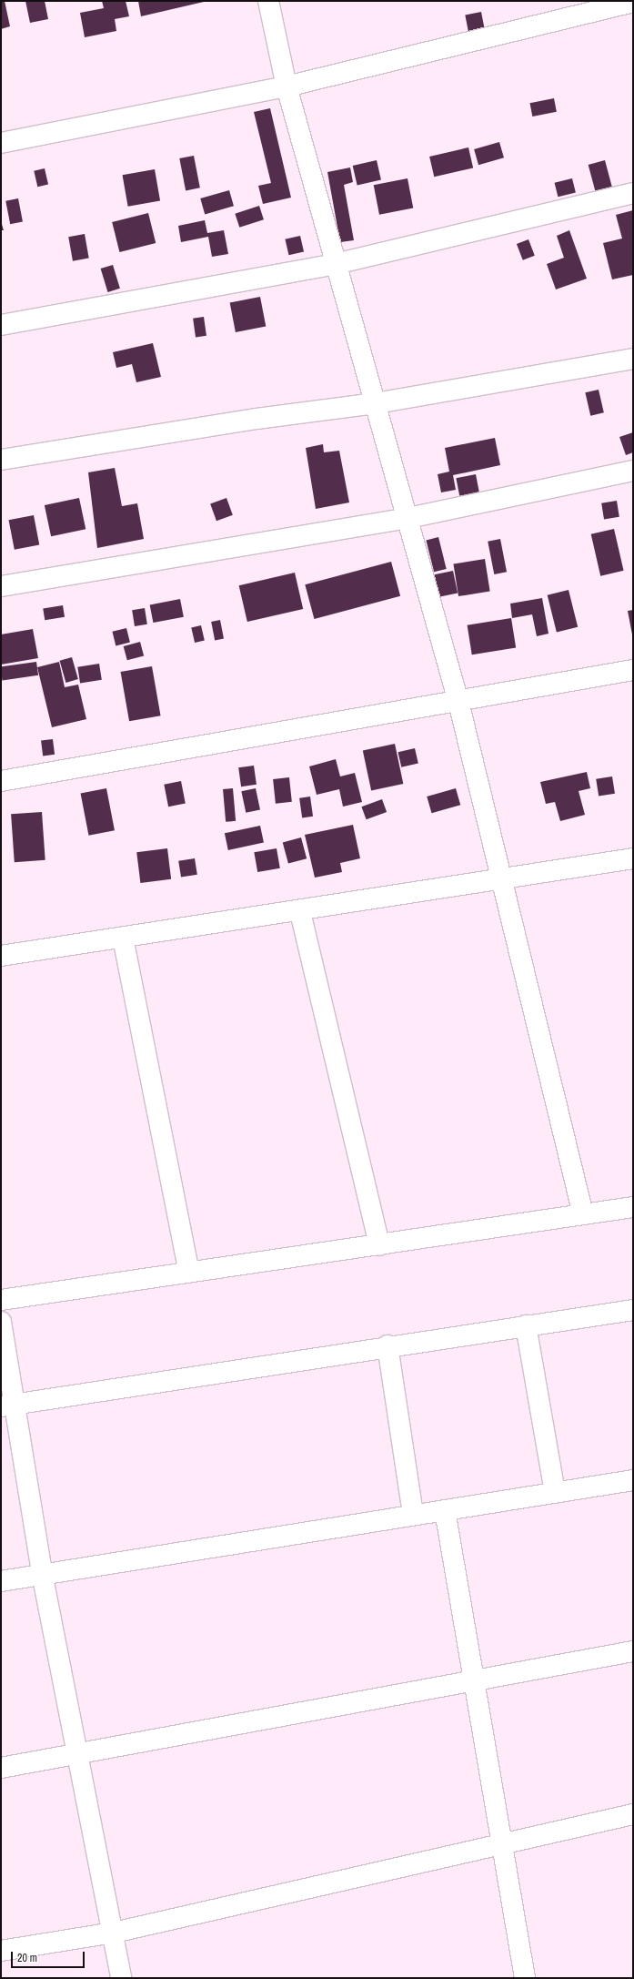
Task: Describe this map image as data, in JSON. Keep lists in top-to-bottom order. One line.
{"scale_bar":"20 m"}
